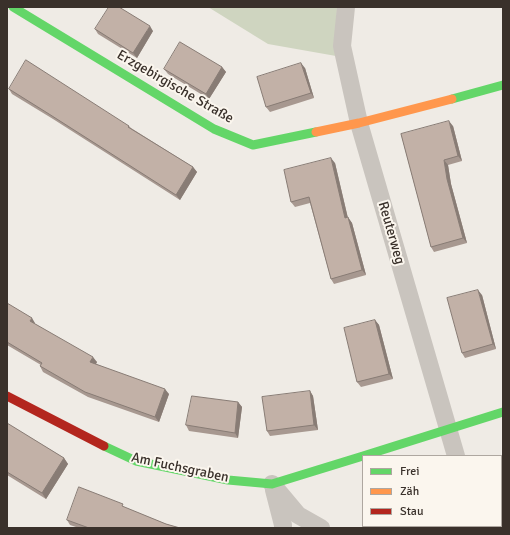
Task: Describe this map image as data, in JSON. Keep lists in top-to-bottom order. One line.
{"streets":{"street":["Erzgebirgische Straße","Reuterweg","Am Fuchsgraben"]},"crossings":[["Erzgebirgische Straße","Reuterweg"],["Reuterweg","Am Fuchsgraben"]],"legend":["Frei","Zäh","Stau"]}
